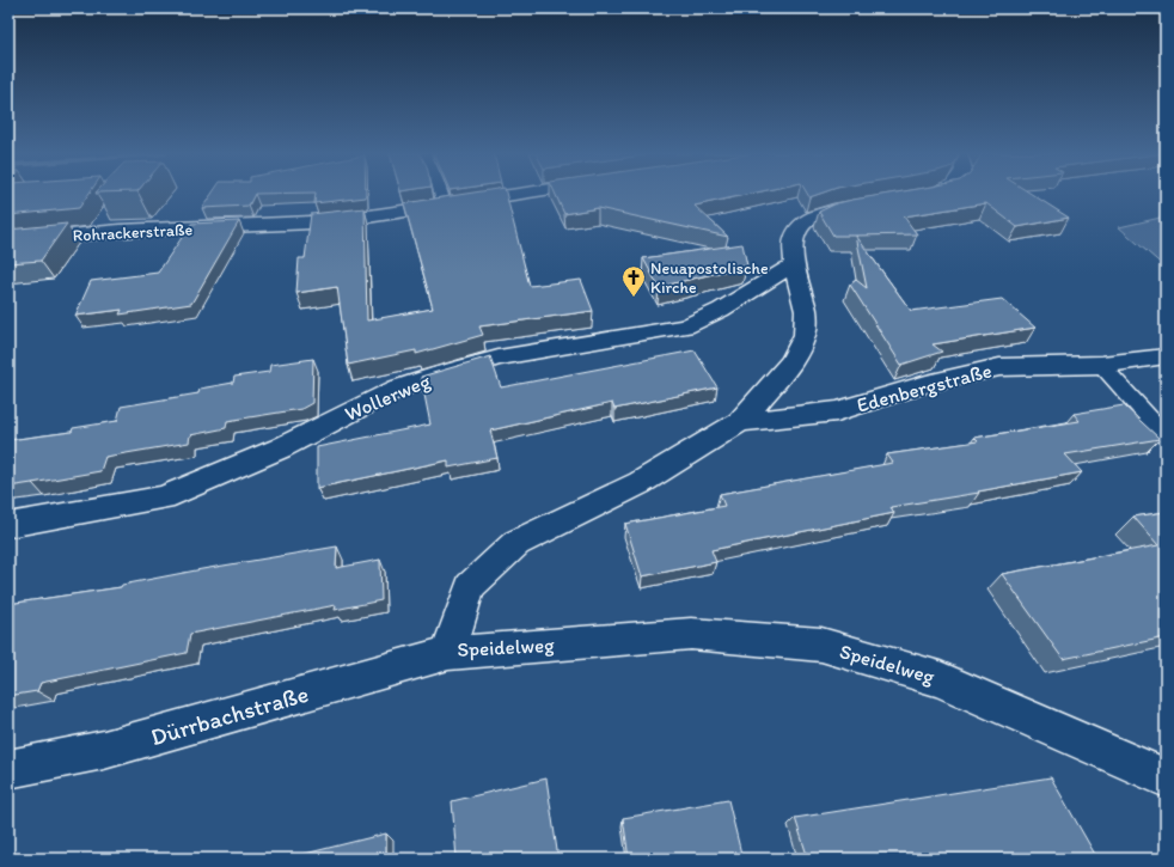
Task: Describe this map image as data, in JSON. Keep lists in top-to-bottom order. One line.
{"streets":{"street":["Rohrackerstraße","Edenbergstraße","Wollerweg","Speidelweg","Dürrbachstraße"]},"crossings":[["Edenbergstraße","Speidelweg"],["Wollerweg","Speidelweg"],["Speidelweg","Dürrbachstraße"]],"places":{"church":["Neuapostolische Kirche"]}}
